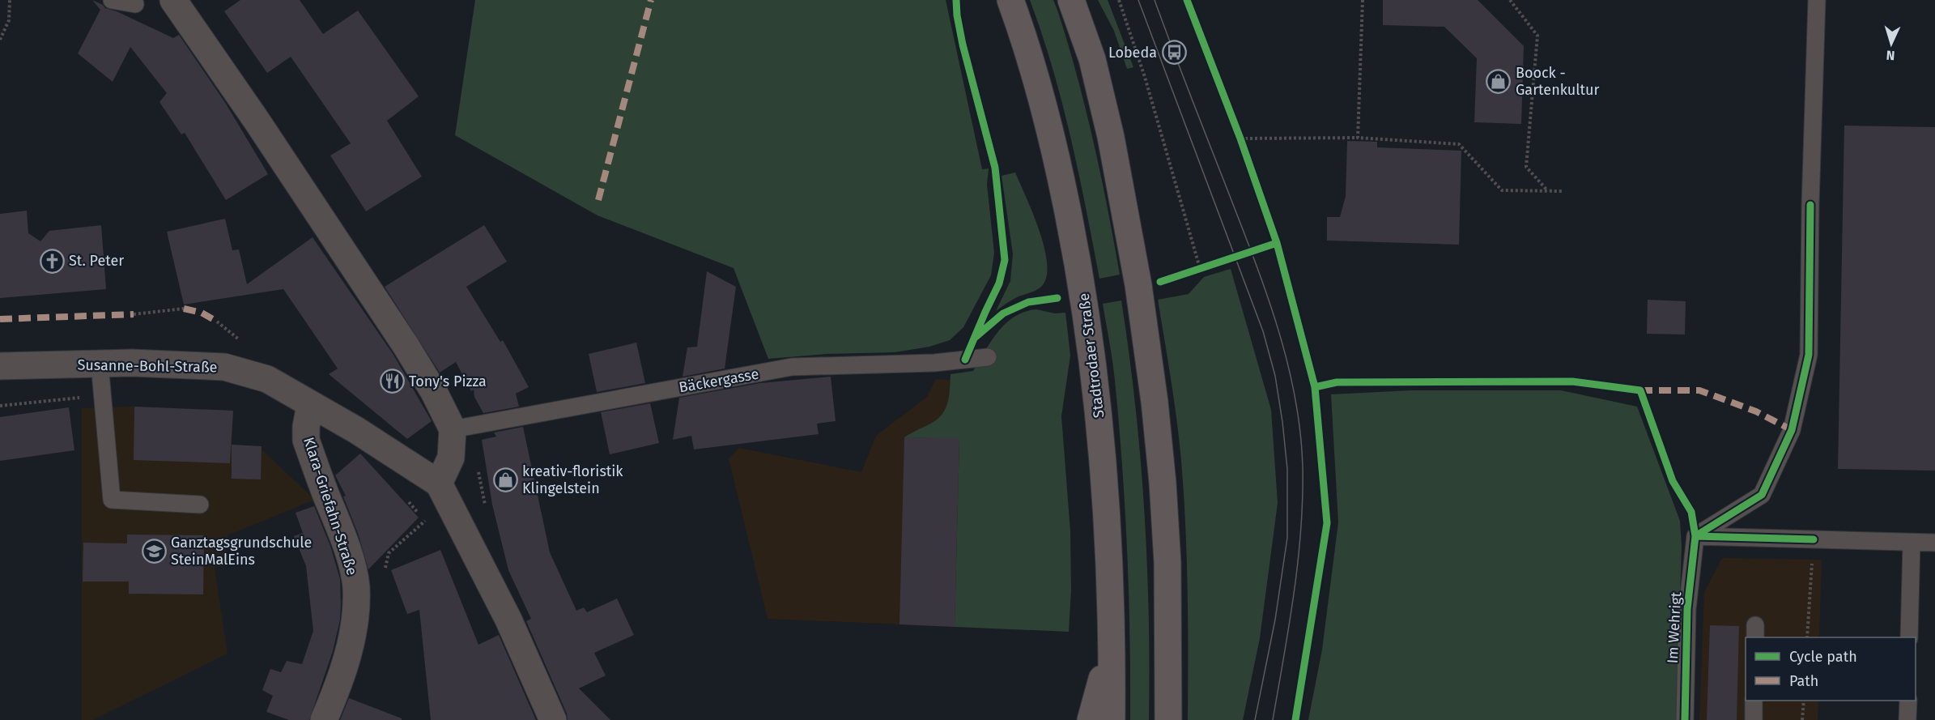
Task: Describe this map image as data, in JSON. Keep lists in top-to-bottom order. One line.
{"streets":{"main road":["Stadtrodaer Straße"],"street":["Susanne-Bohl-Straße","Klara-Griefahn-Straße"],"lane":["Bäckergasse","Im Wehrigt"]},"crossings":[["Susanne-Bohl-Straße","Klara-Griefahn-Straße"]],"places":{"bus stop":["Lobeda"],"shop":["Boock - Gartenkultur","kreativ-floristik Klingelstein"],"church":["St. Peter"],"restaurant":["Tony's Pizza"],"school or university":["Ganztagsgrundschule SteinMalEins"]},"legend":["Cycle path","Path"],"north":"bottom"}
